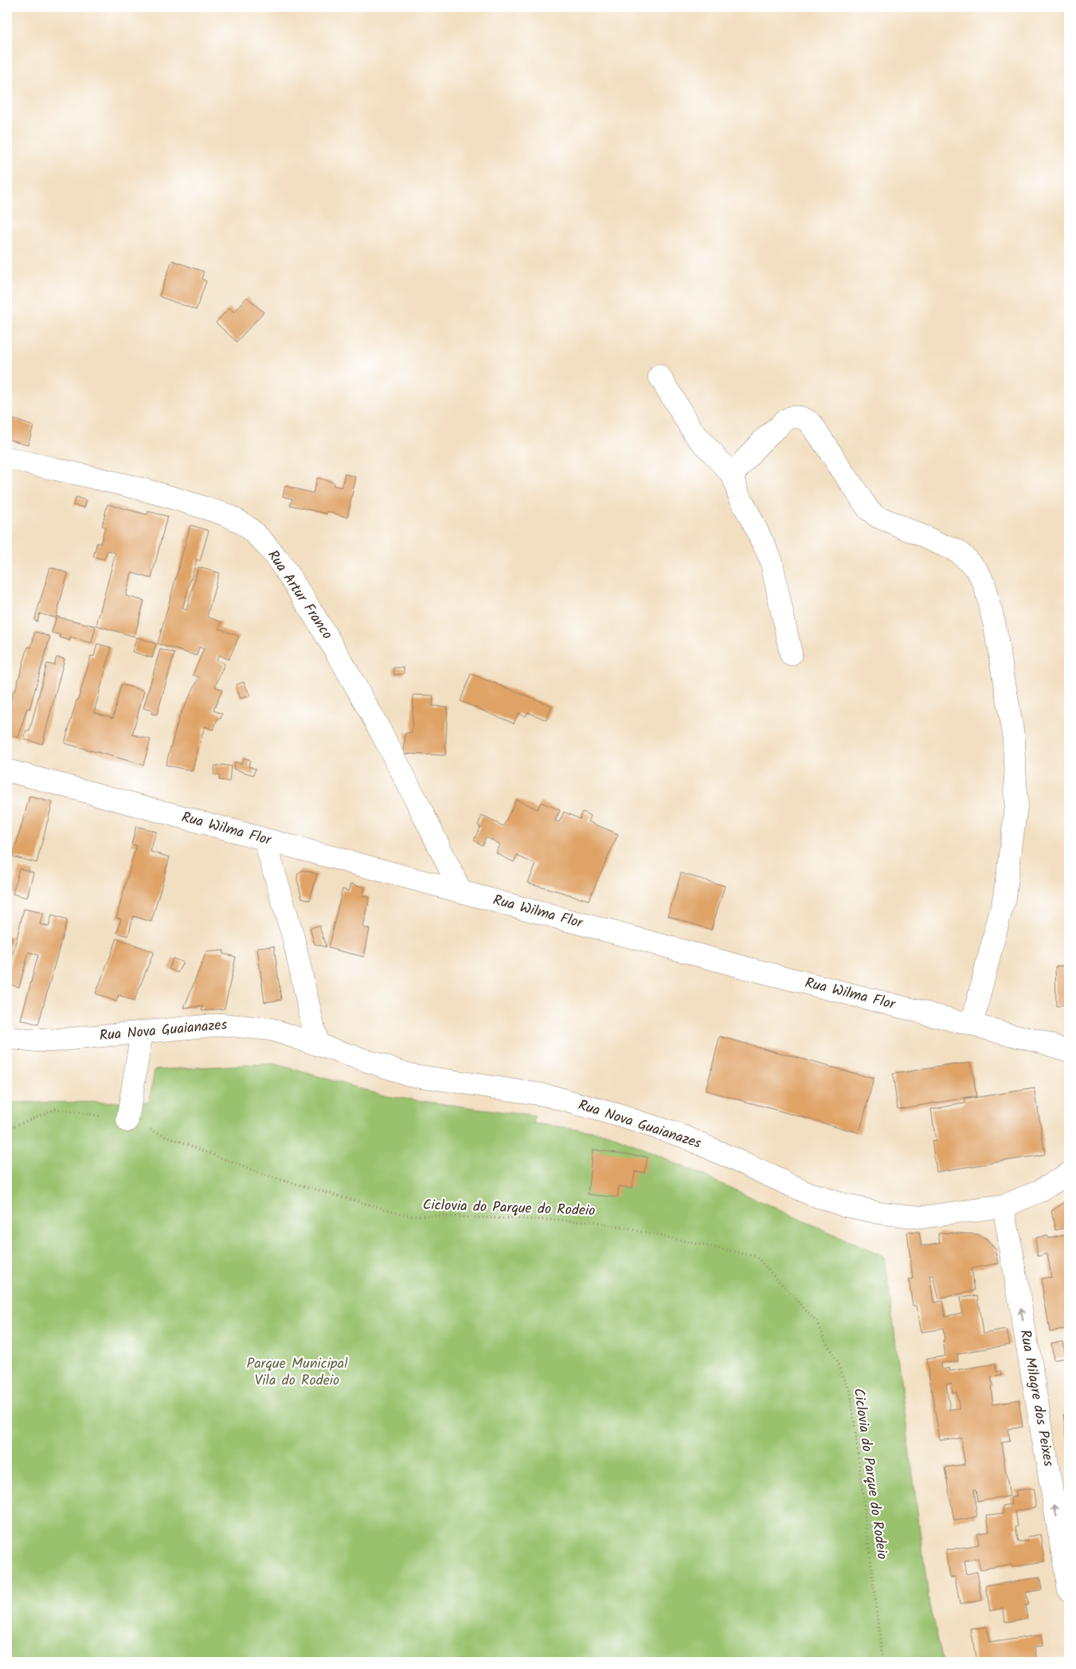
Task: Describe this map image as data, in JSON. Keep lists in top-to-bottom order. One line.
{"streets":{"street":["Rua Artur Franco","Rua Wilma Flor","Rua Nova Guaianazes","Rua Milagre dos Peixes"],"path":["Ciclovia do Parque do Rodeio"]},"crossings":[["Rua Artur Franco","Rua Wilma Flor"],["Rua Nova Guaianazes","Rua Milagre dos Peixes"]],"one_way":["Rua Milagre dos Peixes"],"parks":["Parque Municipal Vila do Rodeio"]}
